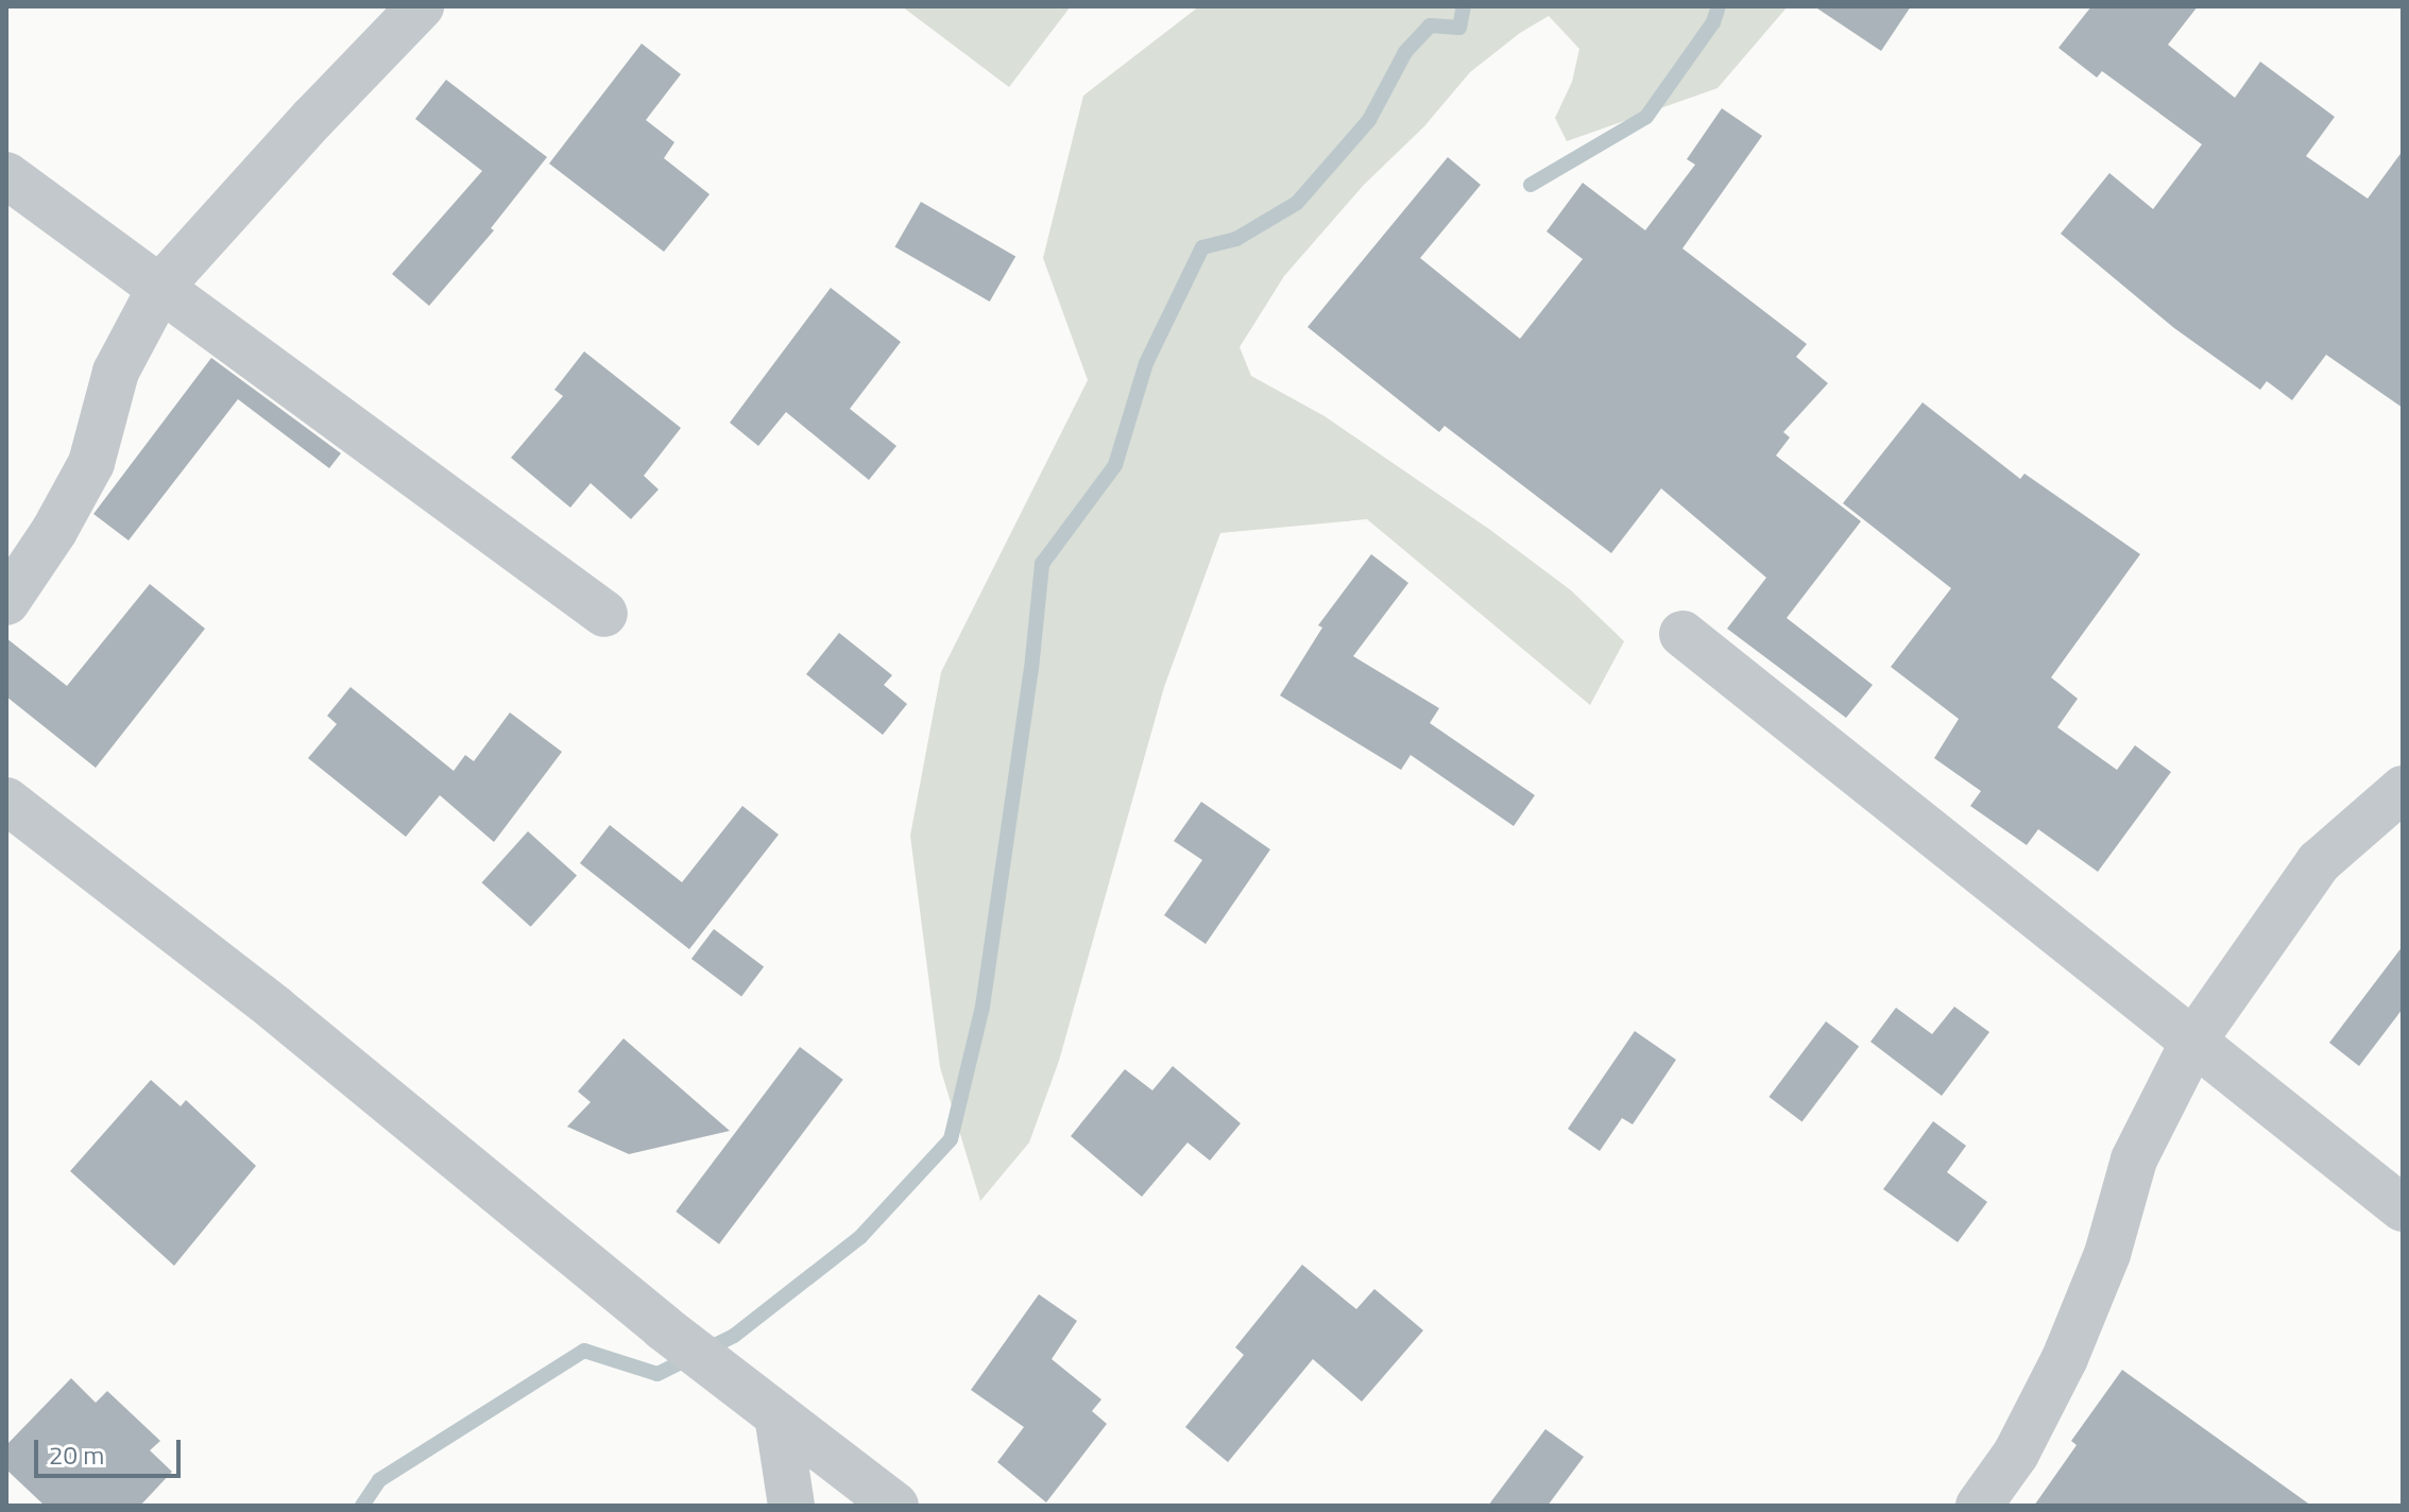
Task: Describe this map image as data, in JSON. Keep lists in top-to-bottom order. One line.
{"scale_bar":"20 m"}
